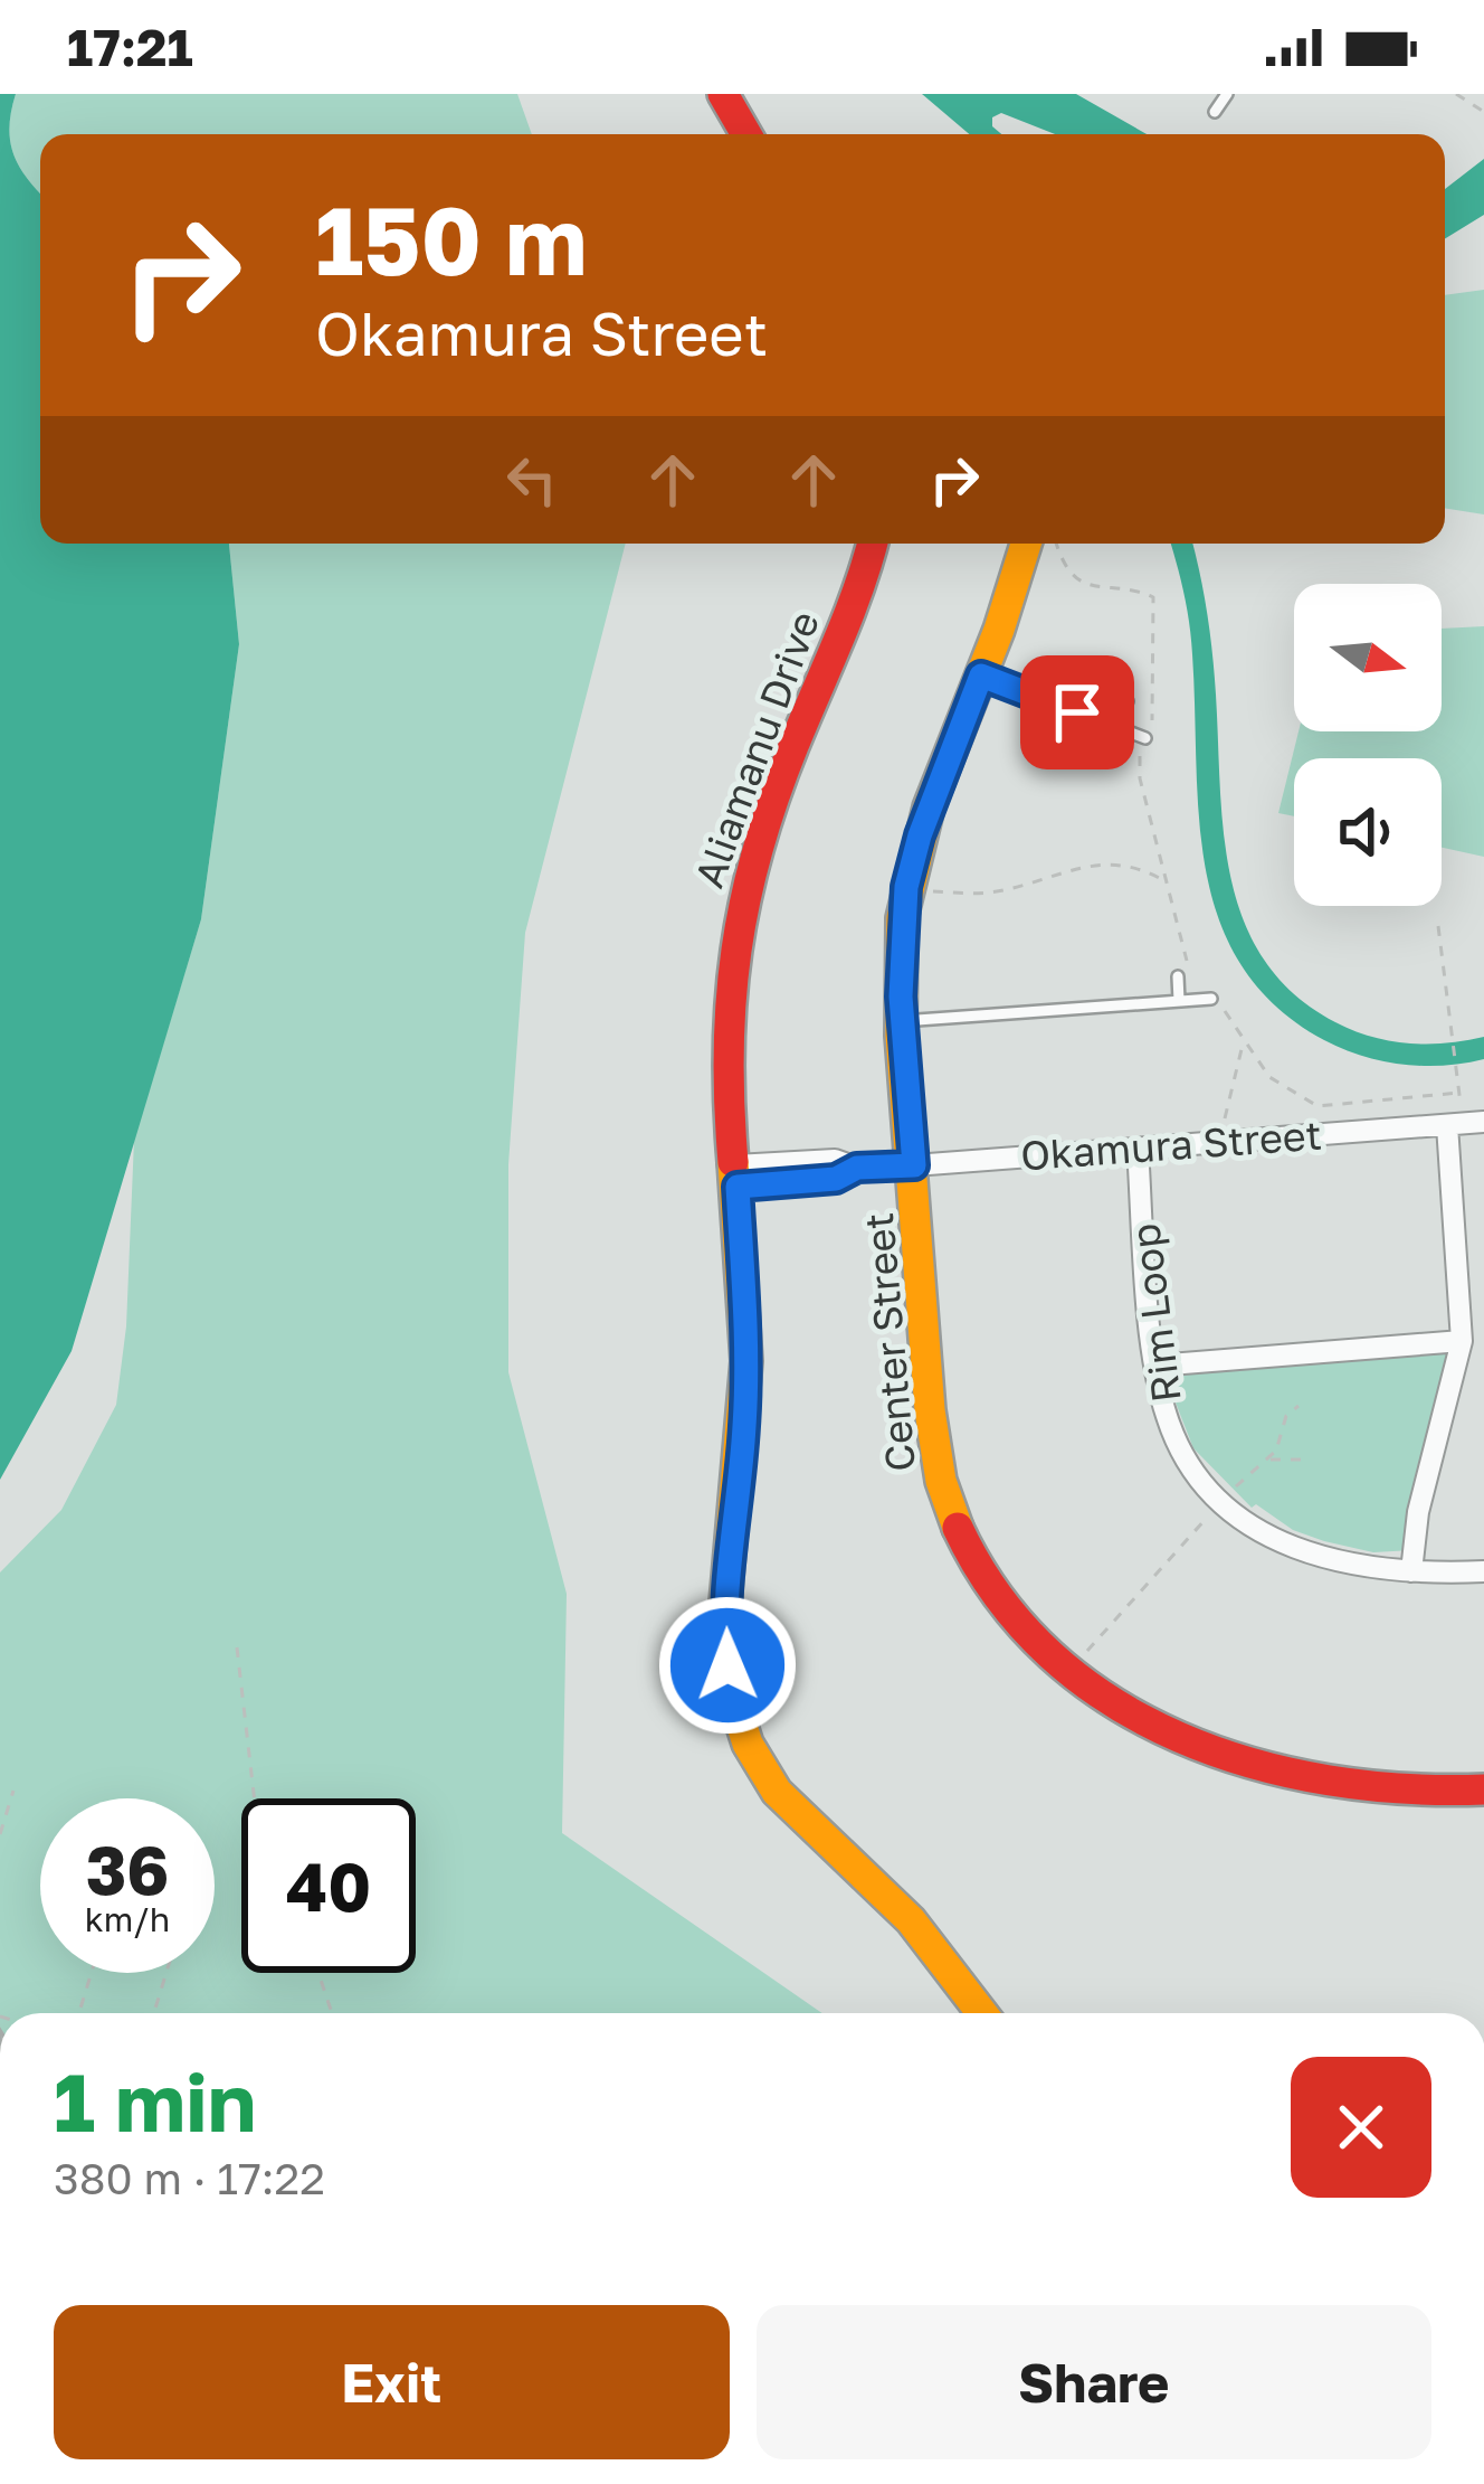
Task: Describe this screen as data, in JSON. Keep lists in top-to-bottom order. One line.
{"streets":{"street":["Aliamanu Drive","Okamura Street","Rim Loop","Center Street"]},"crossings":[["Aliamanu Drive","Okamura Street"],["Okamura Street","Rim Loop"],["Okamura Street","Center Street"]],"north":"right","page":{"status":"17:21","turn":["150 m","Okamura Street"],"speed":"36 km/h","limit":"40","heading":["1 min","380 m · 17:22"],"buttons":["Exit","Share"]}}
